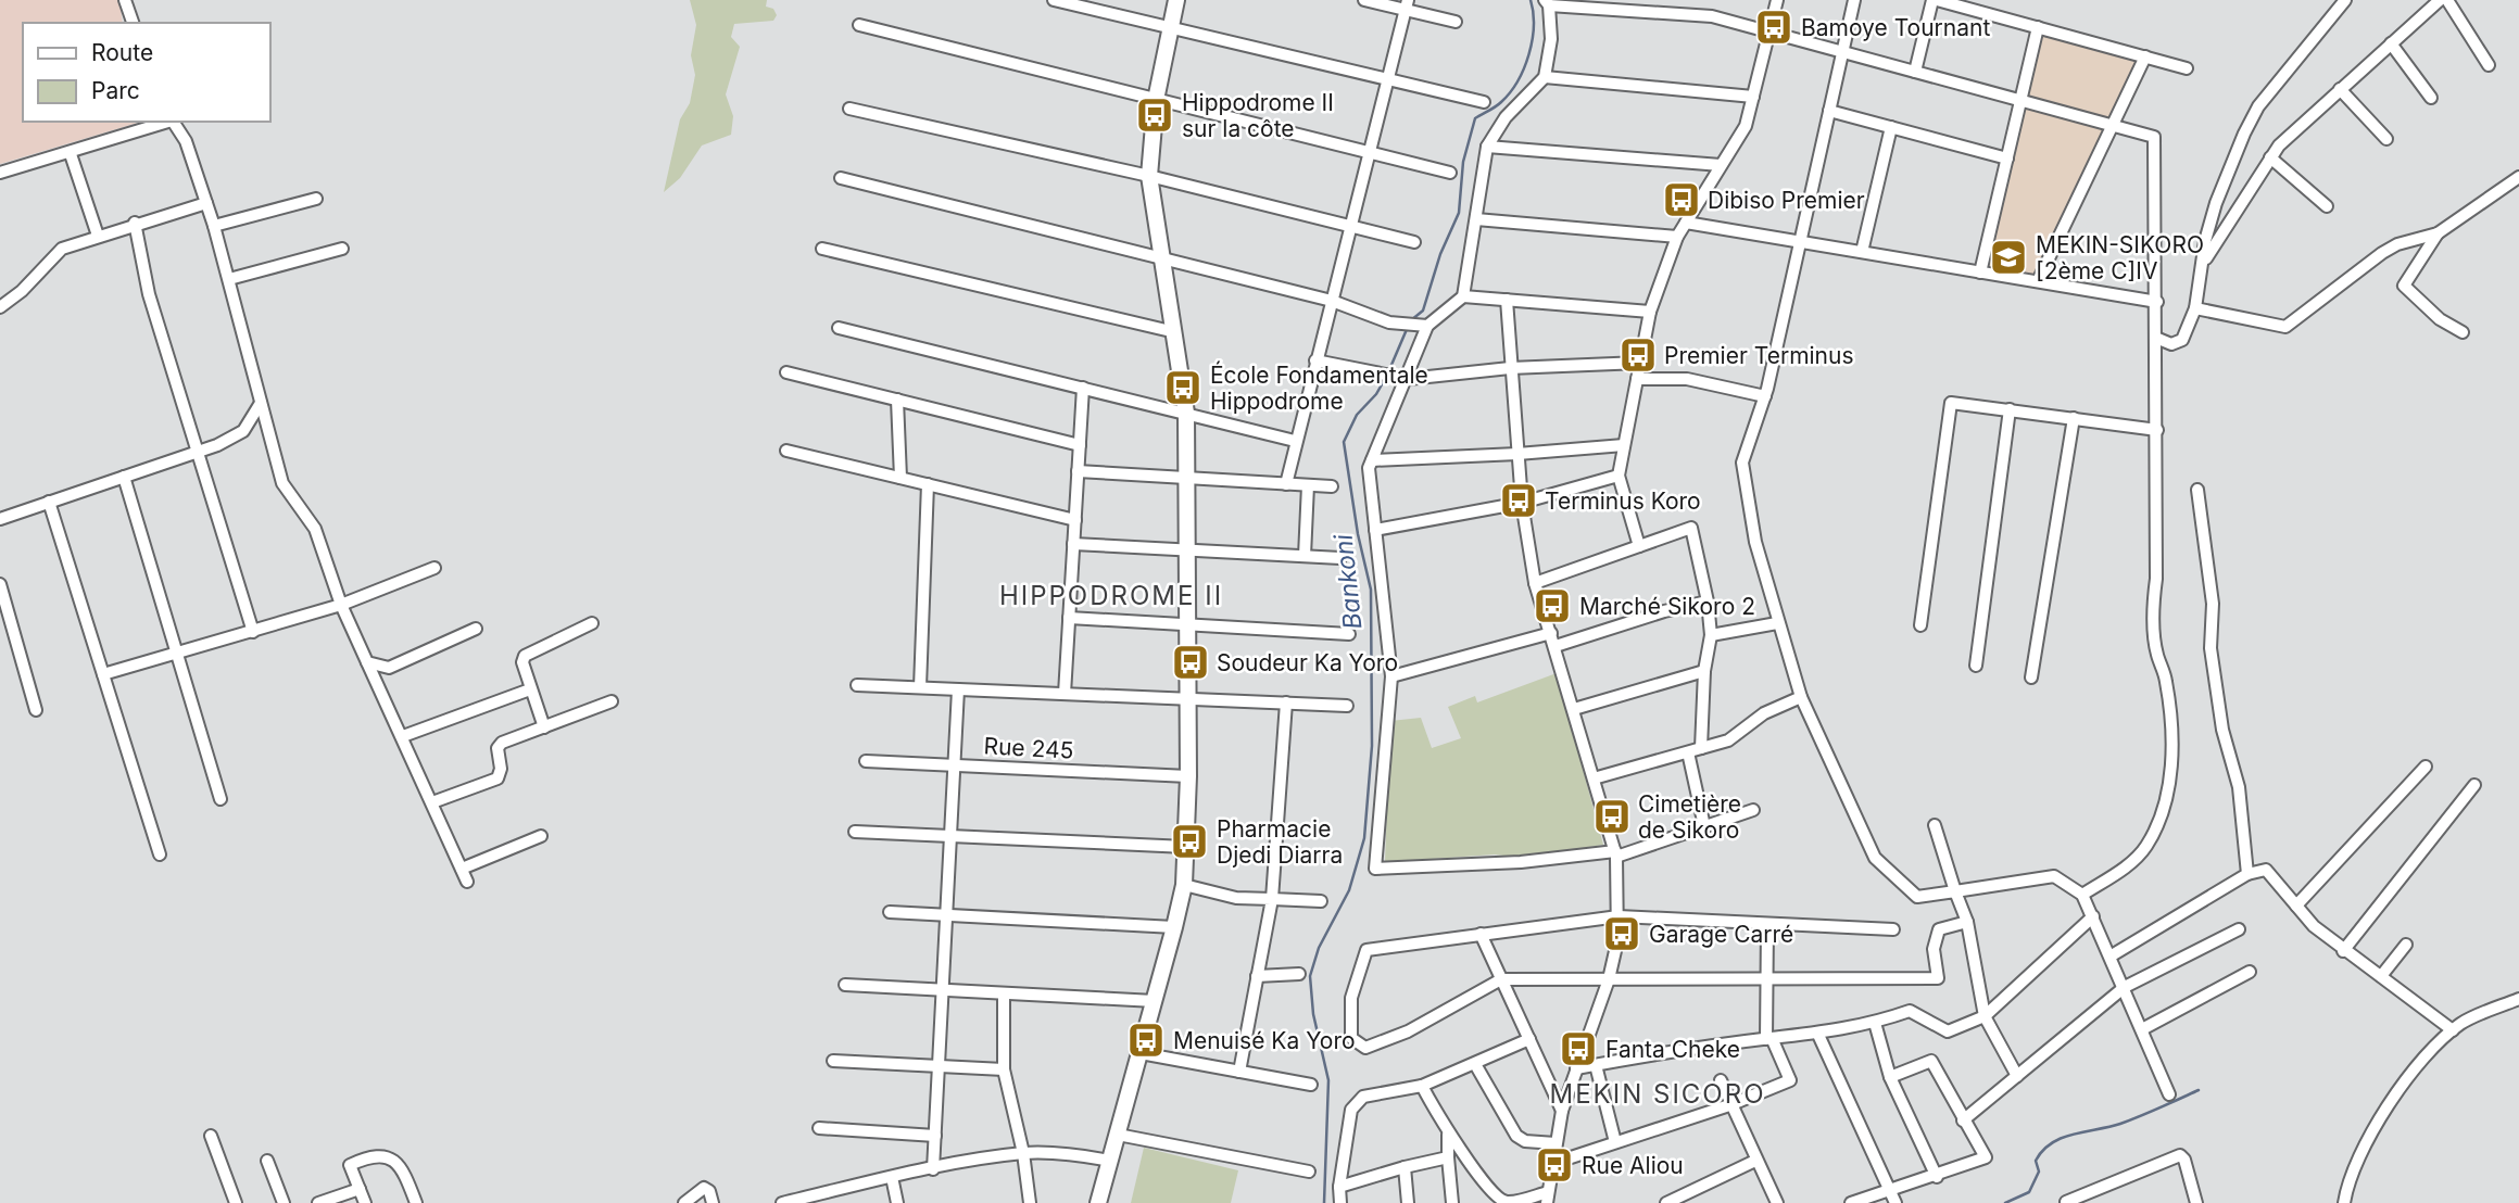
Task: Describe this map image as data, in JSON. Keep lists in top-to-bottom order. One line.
{"streets":{"street":["Rue 245"]},"districts":["HIPPODROME II","MEKIN SICORO"],"water":["Bankoni"],"places":{"bus stop":["Bamoye Tournant","Hippodrome II sur la côte","Dibiso Premier","Premier Terminus","École Fondamentale Hippodrome","Terminus Koro","Marché Sikoro 2","Soudeur Ka Yoro","Cimetière de Sikoro","Pharmacie Djedi Diarra","Garage Carré","Menuisé Ka Yoro","Fanta Cheke","Rue Aliou"],"school or university":["MEKIN-SIKORO [2ème C]IV"]},"legend":["Route","Parc"]}
